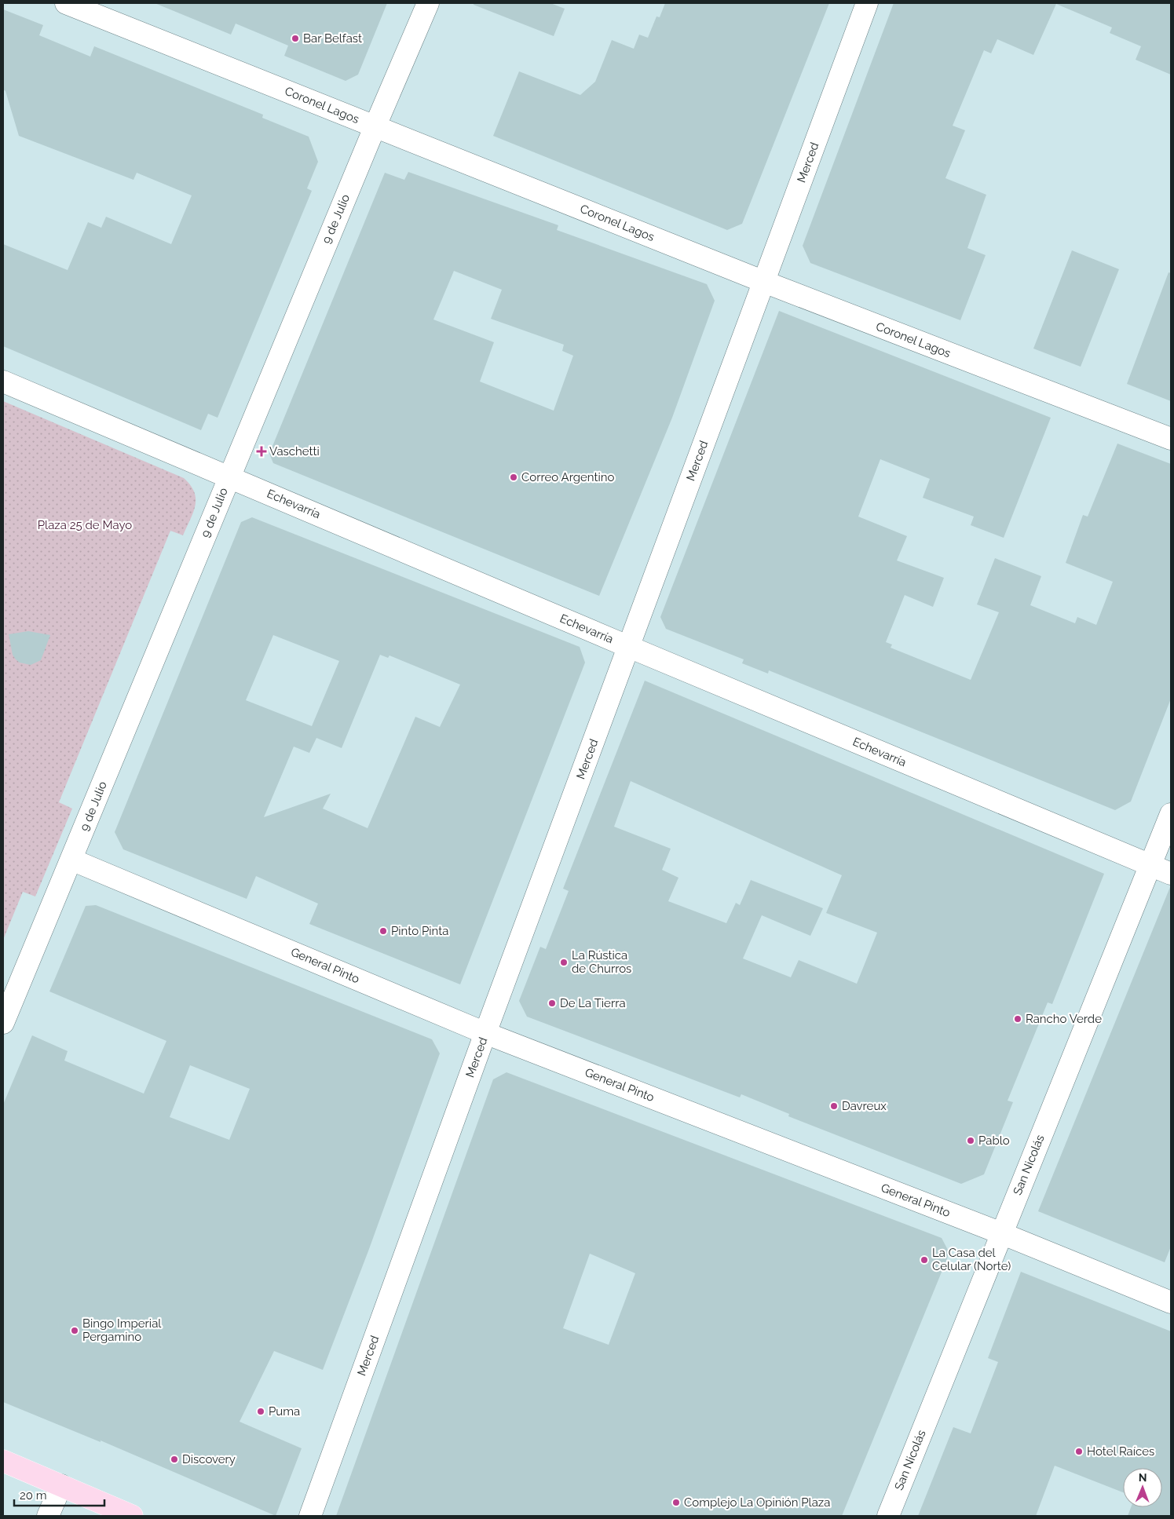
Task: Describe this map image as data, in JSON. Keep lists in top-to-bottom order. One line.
{"streets":{"street":["Coronel Lagos","Merced","9 de Julio","Echevarría","General Pinto","San Nicolás"]},"crossings":[["Coronel Lagos","Merced"],["Coronel Lagos","9 de Julio"],["Merced","Echevarría"],["Merced","General Pinto"],["9 de Julio","Echevarría"],["9 de Julio","General Pinto"],["Echevarría","San Nicolás"],["General Pinto","San Nicolás"]],"parks":["Plaza 25 de Mayo"],"places":{"other":["Bar Belfast","Correo Argentino","Pinto Pinta","La Rústica de Churros","De La Tierra","Rancho Verde","Davreux","Pablo","La Casa del Celular (Norte)","Bingo Imperial Pergamino","Puma","Hotel Raíces","Discovery","Complejo La Opinión Plaza"],"health":["Vaschetti"]},"scale_bar":"20 m","north":"top"}
